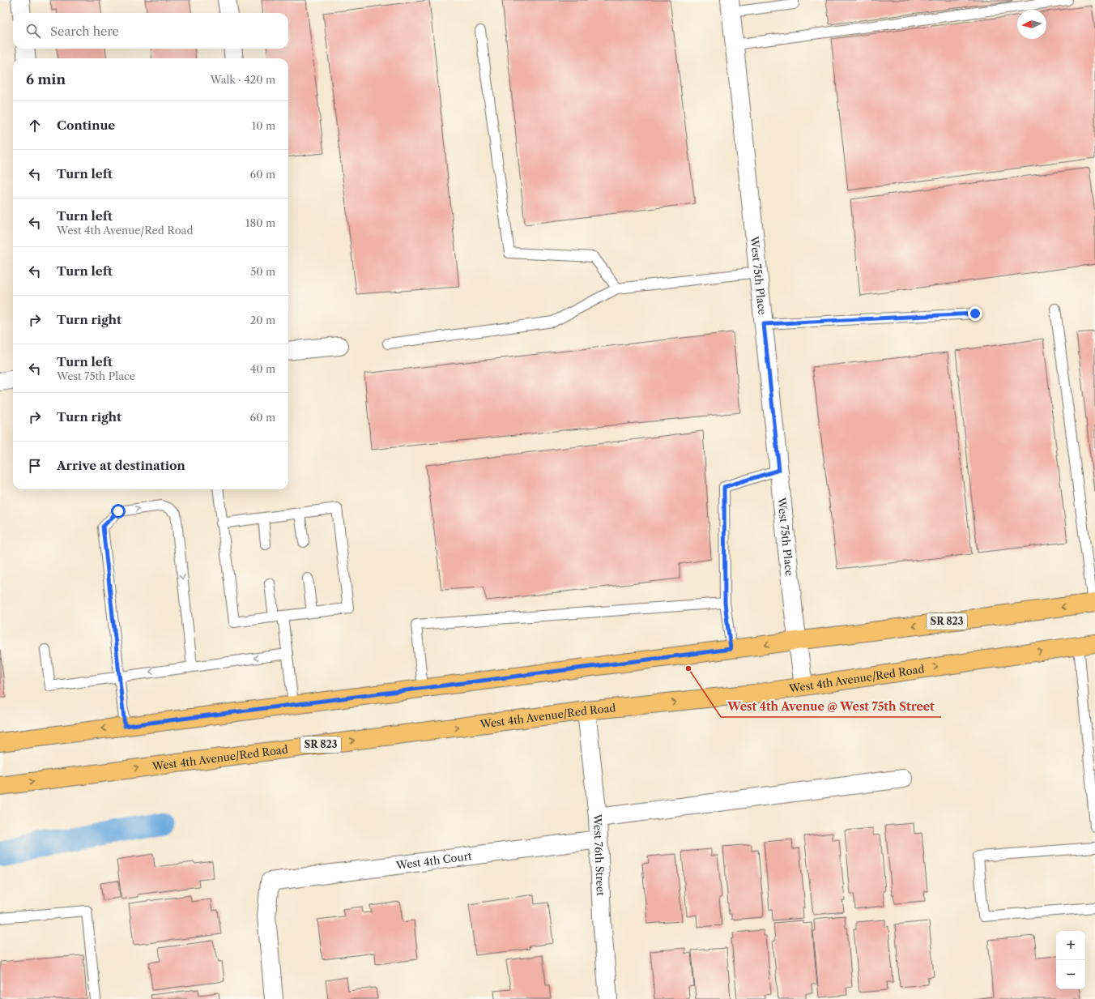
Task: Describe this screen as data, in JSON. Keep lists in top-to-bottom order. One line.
{"streets":{"main road":["SR 823","West 4th Avenue/Red Road"],"street":["West 75th Place","West 76th Street","West 4th Court"]},"crossings":[["West 75th Place","SR 823"],["West 75th Place","West 4th Avenue/Red Road"],["West 4th Avenue/Red Road","West 76th Street"],["West 76th Street","West 4th Court"]],"places":["West 4th Avenue @ West 75th Street"],"north":"left","page":{"search":"Search here","heading":["6 min","Walk · 420 m"],"list":[["Continue","10 m"],["Turn left","60 m"],["Turn left","West 4th Avenue/Red Road","180 m"],["Turn left","50 m"],["Turn right","20 m"],["Turn left","West 75th Place","40 m"],["Turn right","60 m"],"Arrive at destination"],"map_buttons":["+","−"]}}
